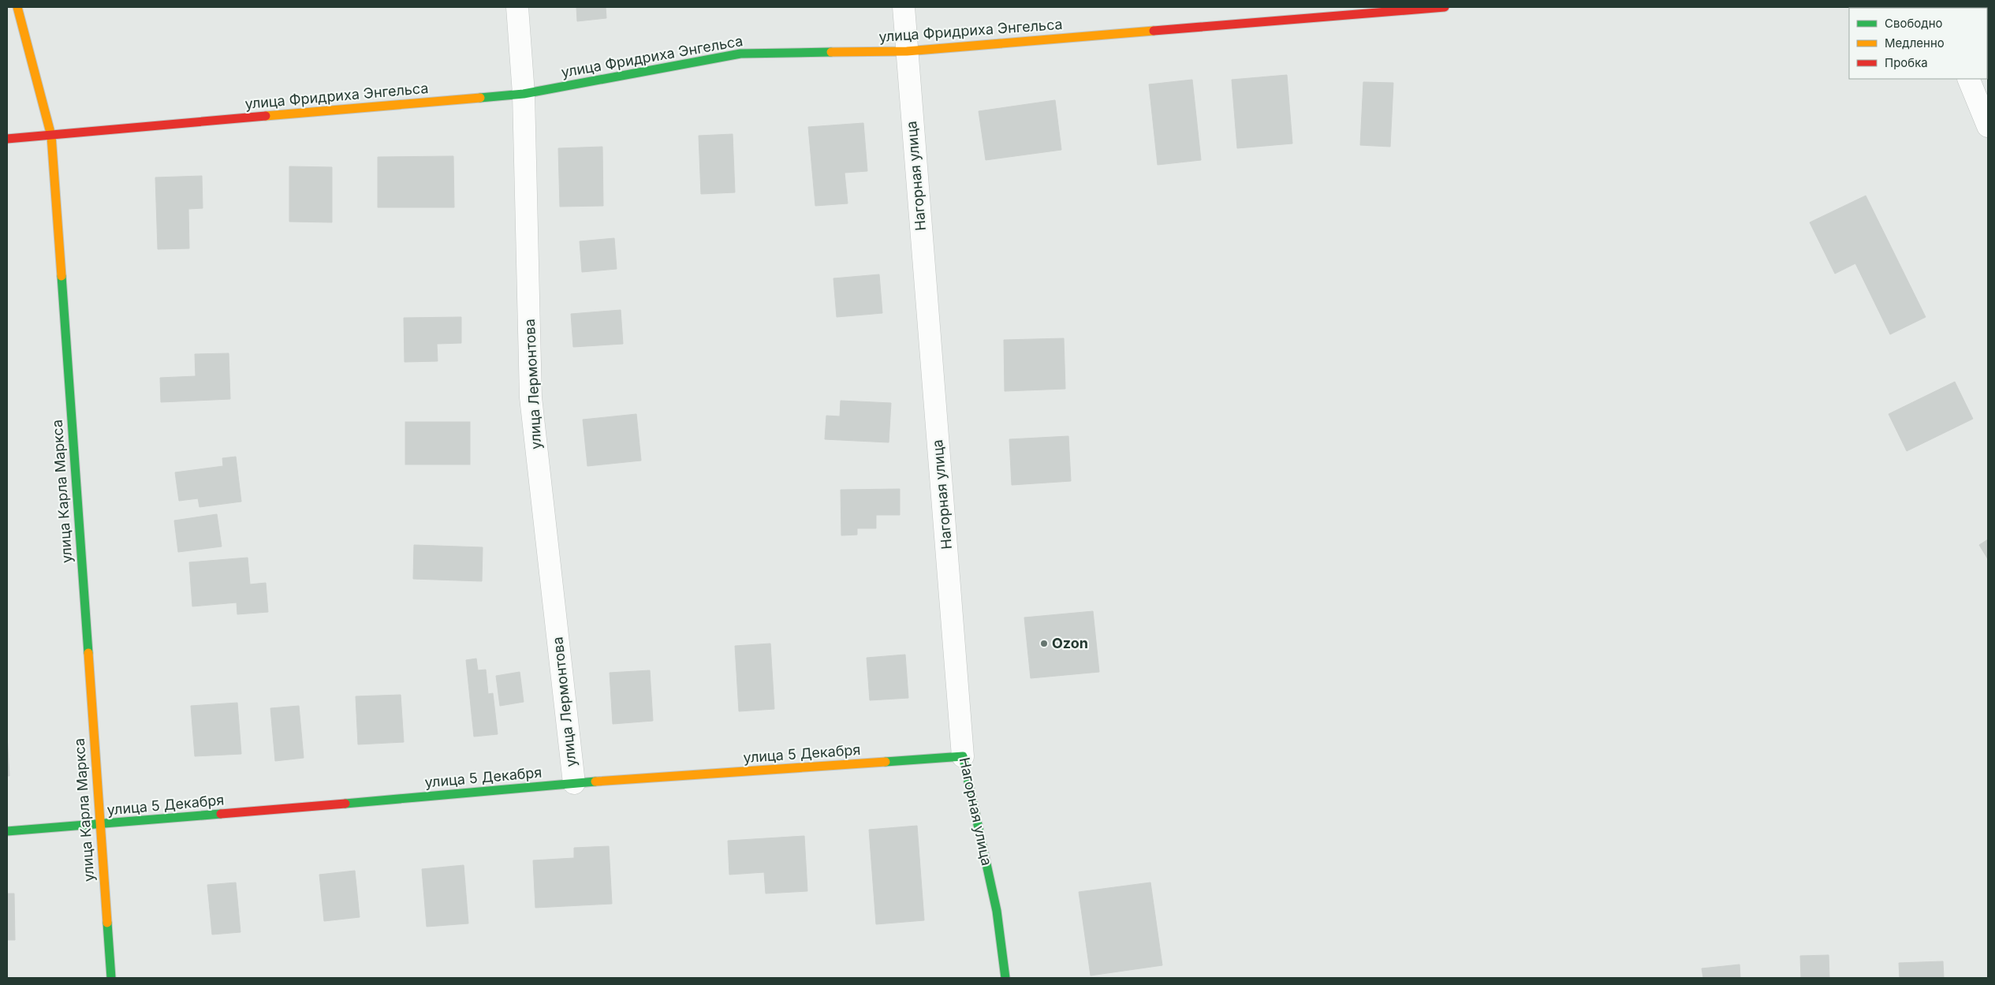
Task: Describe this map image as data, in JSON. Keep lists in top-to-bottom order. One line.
{"streets":{"street":["улица Фридриха Энгельса","Нагорная улица","улица Лермонтова","улица Карла Маркса","улица 5 Декабря"]},"crossings":[["улица Фридриха Энгельса","Нагорная улица"],["улица Фридриха Энгельса","улица Лермонтова"],["улица Фридриха Энгельса","улица Карла Маркса"],["Нагорная улица","улица 5 Декабря"],["улица Лермонтова","улица 5 Декабря"],["улица Карла Маркса","улица 5 Декабря"]],"places":["Ozon"],"legend":["Свободно","Медленно","Пробка"]}
